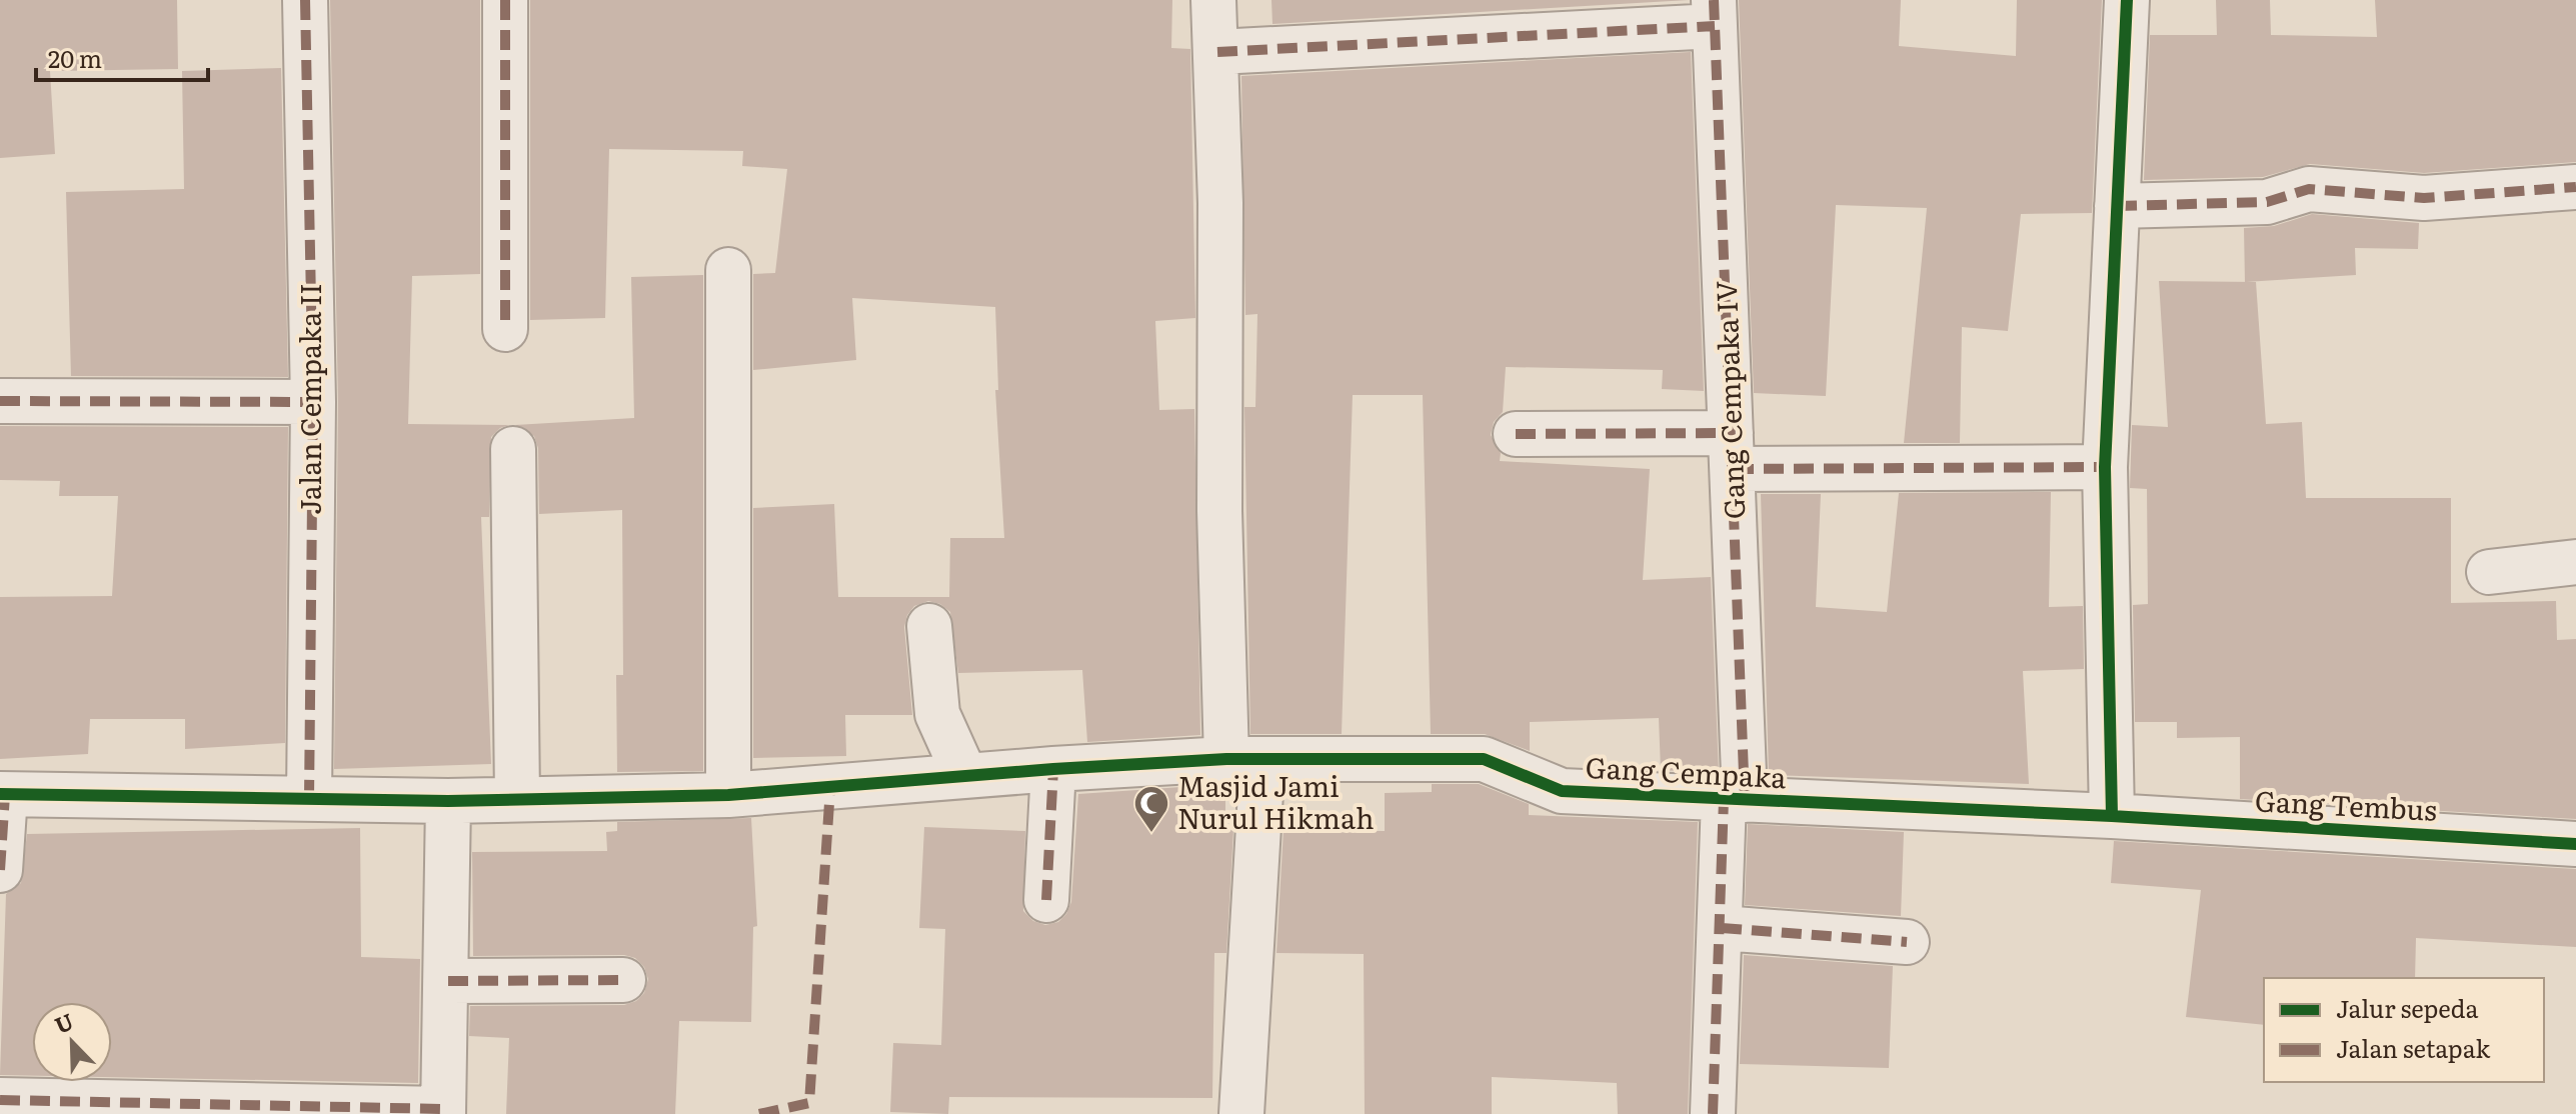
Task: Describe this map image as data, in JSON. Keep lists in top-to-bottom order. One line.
{"streets":{"street":["Jalan Cempaka II","Gang Cempaka IV","Gang Cempaka","Gang Tembus"]},"crossings":[["Jalan Cempaka II","Gang Cempaka"],["Gang Cempaka IV","Gang Cempaka"],["Gang Cempaka","Gang Tembus"]],"places":{"mosque":["Masjid Jami Nurul Hikmah"]},"legend":["Jalur sepeda","Jalan setapak"],"scale_bar":"20 m","north":"top left"}
